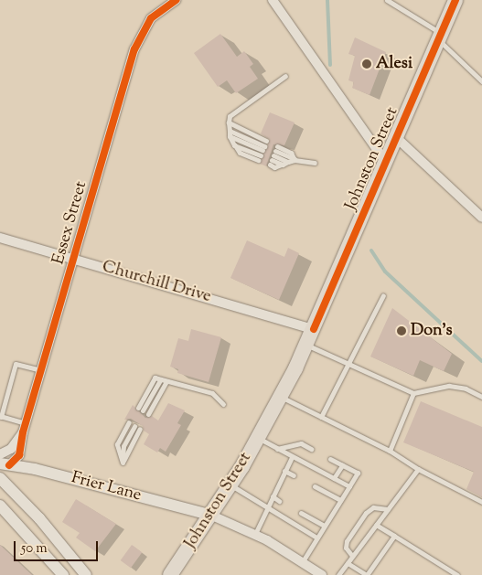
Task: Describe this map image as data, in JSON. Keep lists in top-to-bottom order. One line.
{"streets":{"main road":["Johnston Street"],"street":["Essex Street","Churchill Drive","Frier Lane"]},"crossings":[["Johnston Street","Churchill Drive"],["Johnston Street","Frier Lane"],["Essex Street","Churchill Drive"],["Essex Street","Frier Lane"]],"places":["Alesi","Don's"],"scale_bar":"50 m"}
